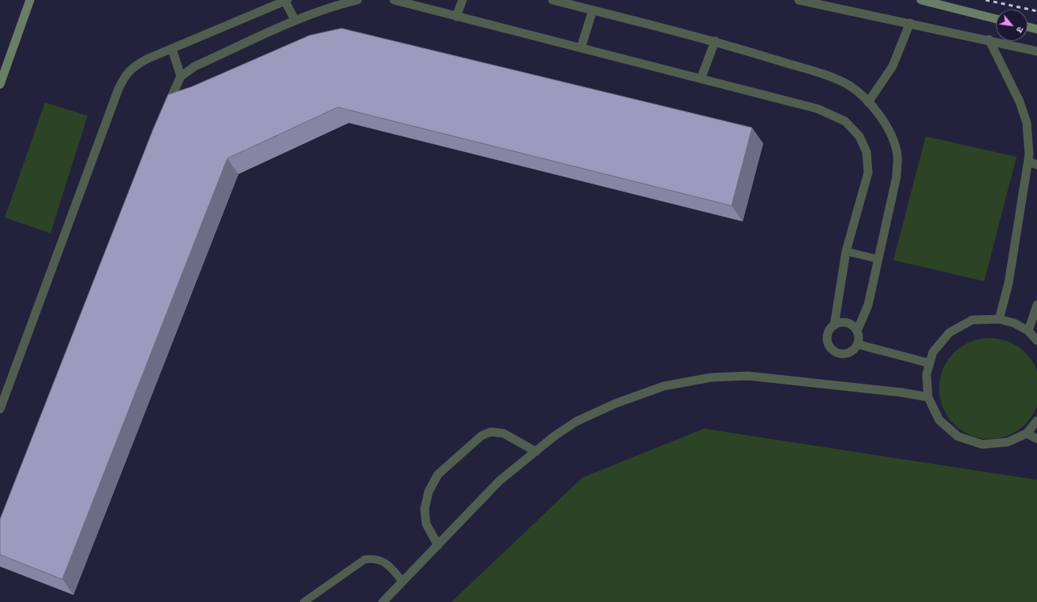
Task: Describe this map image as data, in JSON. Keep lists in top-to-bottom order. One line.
{"north":"bottom right"}
